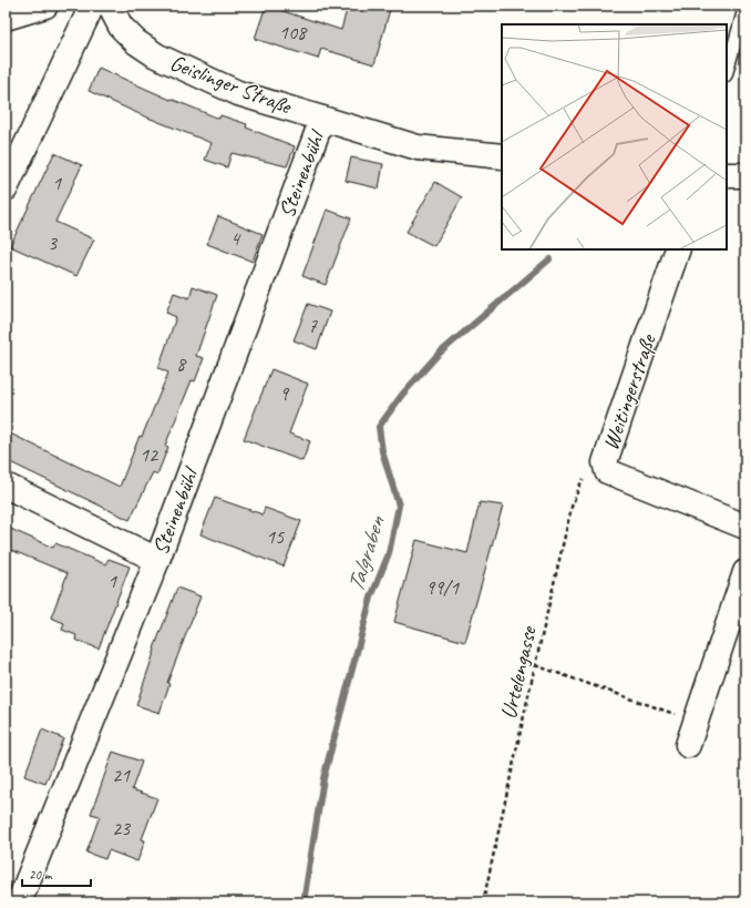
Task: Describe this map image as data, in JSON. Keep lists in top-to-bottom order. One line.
{"streets":{"street":["Geislinger Straße","Steinenbühl","Weitingerstraße"],"path":["Urtelengasse"]},"crossings":[["Geislinger Straße","Steinenbühl"],["Weitingerstraße","Urtelengasse"]],"water":["Talgraben"],"house_numbers":["108","1","4","3","7","8","9","12","15","1","99/1","21","23"],"scale_bar":"20 m"}
